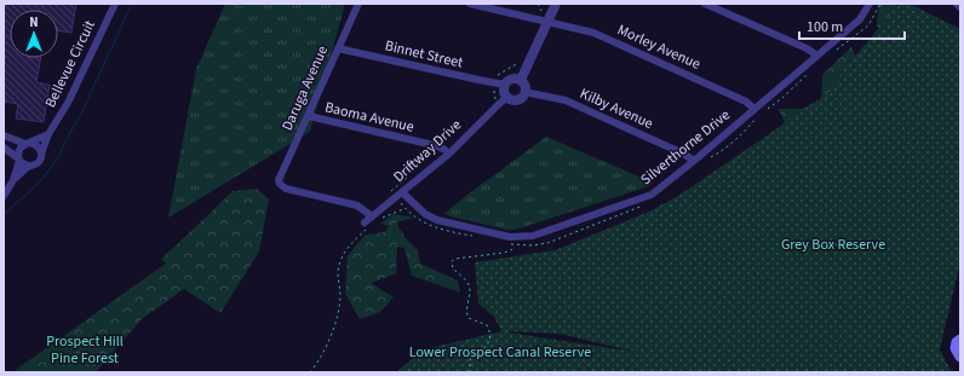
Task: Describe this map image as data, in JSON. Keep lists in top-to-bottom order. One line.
{"streets":{"street":["Morley Avenue","Binnet Street","Bellevue Circuit","Daruga Avenue","Kilby Avenue","Baoma Avenue","Silverthorne Drive","Driftway Drive"]},"crossings":[["Morley Avenue","Silverthorne Drive"],["Binnet Street","Daruga Avenue"],["Binnet Street","Kilby Avenue"],["Binnet Street","Driftway Drive"],["Daruga Avenue","Baoma Avenue"],["Daruga Avenue","Driftway Drive"],["Kilby Avenue","Silverthorne Drive"],["Kilby Avenue","Driftway Drive"],["Baoma Avenue","Driftway Drive"],["Silverthorne Drive","Driftway Drive"]],"parks":["Grey Box Reserve","Prospect Hill Pine Forest","Lower Prospect Canal Reserve"],"scale_bar":"100 m","north":"top"}
